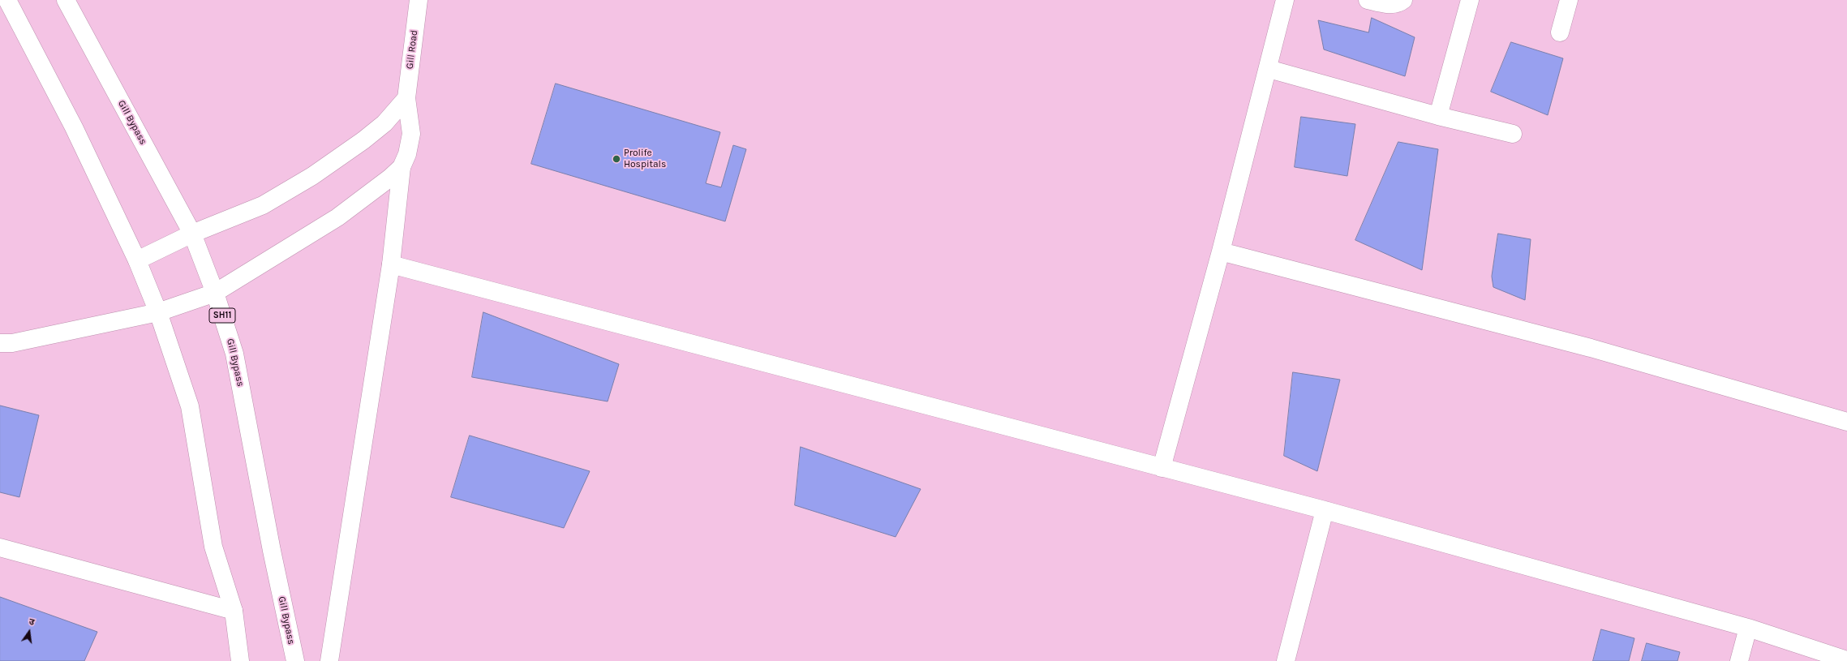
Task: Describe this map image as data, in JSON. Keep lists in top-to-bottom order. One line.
{"streets":{"street":["Gill Road","Gill Bypass","SH11"]},"places":["Prolife Hospitals"],"north":"top"}
